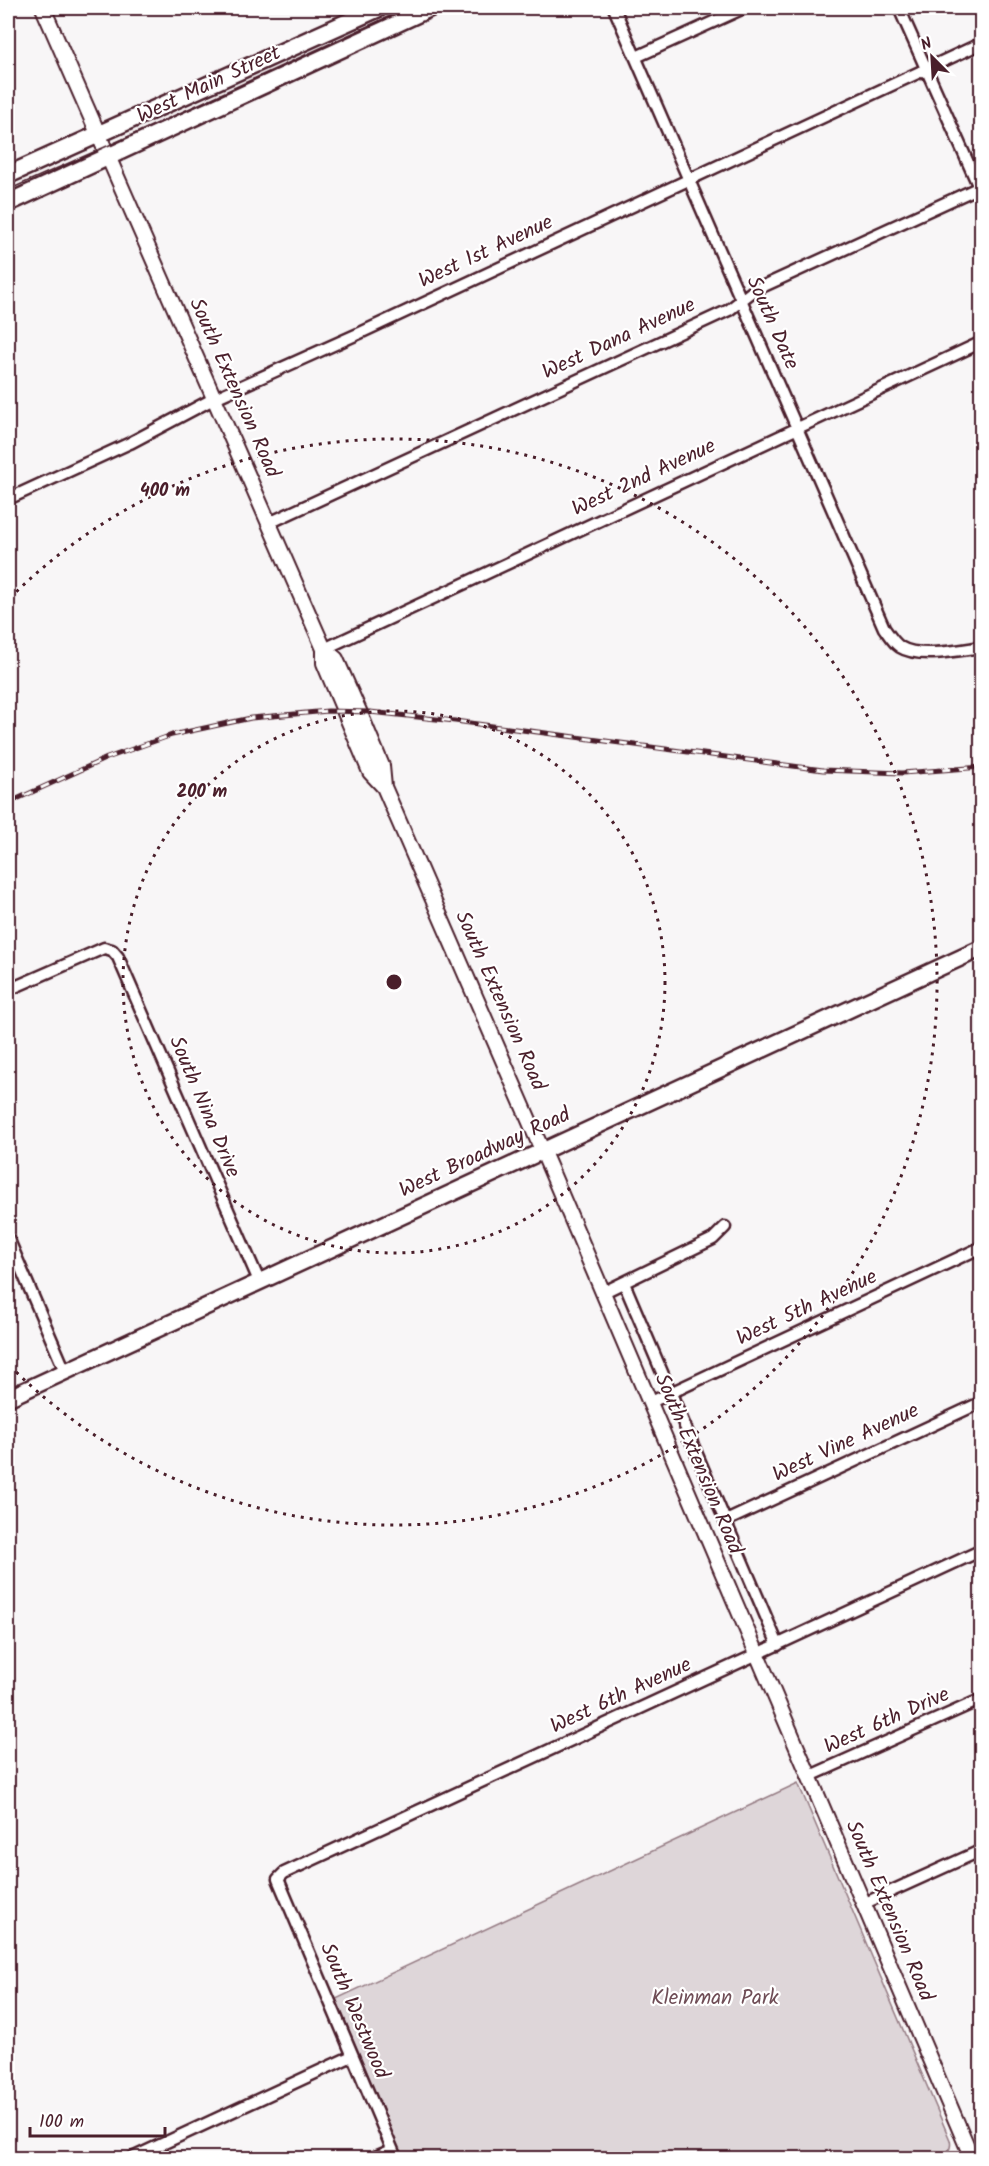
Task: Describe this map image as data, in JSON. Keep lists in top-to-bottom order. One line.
{"streets":{"main road":["West Main Street","West Broadway Road"],"street":["West 1st Avenue","South Date","West Dana Avenue","South Extension Road","West 2nd Avenue","South Nina Drive","West 5th Avenue","West Vine Avenue","West 6th Avenue","West 6th Drive","South Westwood"]},"crossings":[["West Main Street","South Extension Road"],["West 1st Avenue","South Date"],["West 1st Avenue","South Extension Road"],["South Date","West Dana Avenue"],["South Date","West 2nd Avenue"],["West Dana Avenue","South Extension Road"],["South Extension Road","West 2nd Avenue"],["South Extension Road","West Broadway Road"],["South Extension Road","West 5th Avenue"],["South Extension Road","West Vine Avenue"],["South Extension Road","West 6th Avenue"],["South Extension Road","West 6th Drive"],["South Nina Drive","West Broadway Road"],["West 6th Avenue","South Westwood"]],"parks":["Kleinman Park"],"scale_bar":"100 m","north":"top left","rings":["400 m","200 m"]}
